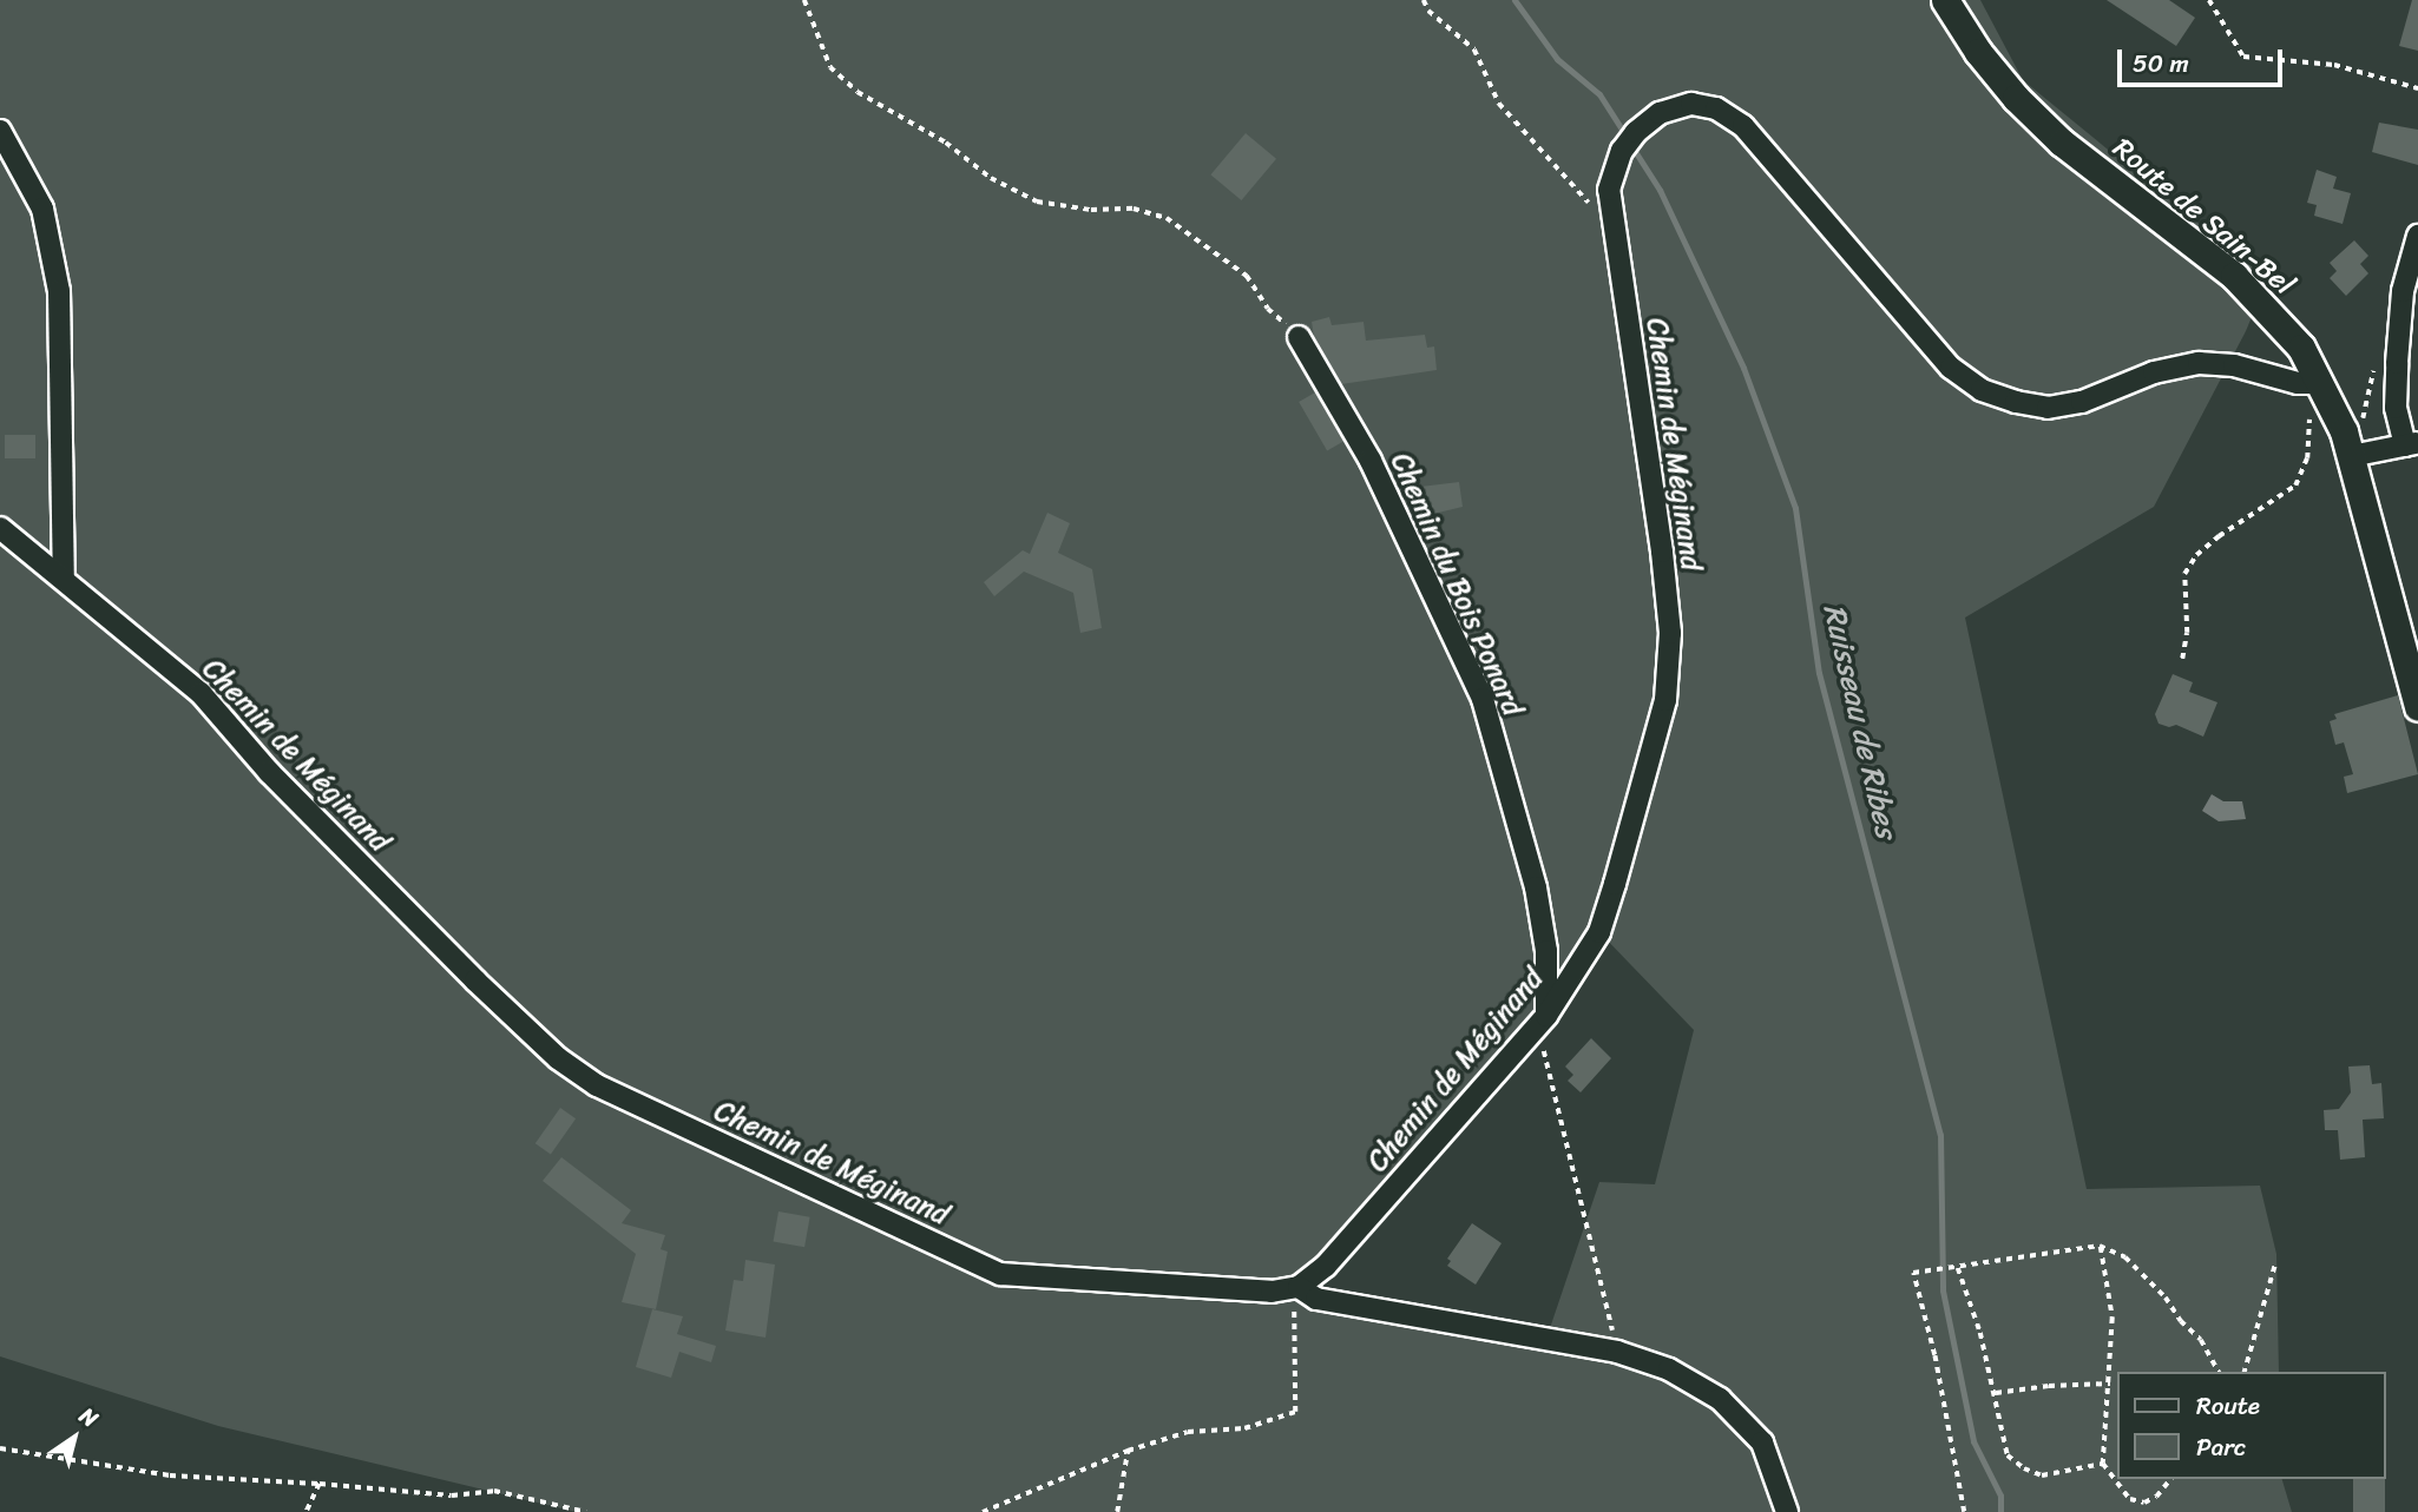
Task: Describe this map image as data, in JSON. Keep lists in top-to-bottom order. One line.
{"streets":{"main road":["Route de Sain-Bel"],"street":["Chemin de Méginand","Chemin du Bois Ponard"]},"crossings":[["Route de Sain-Bel","Chemin de Méginand"],["Chemin de Méginand","Chemin du Bois Ponard"]],"water":["Ruisseau de Ribes"],"legend":["Route","Parc"],"scale_bar":"50 m","north":"top right"}
